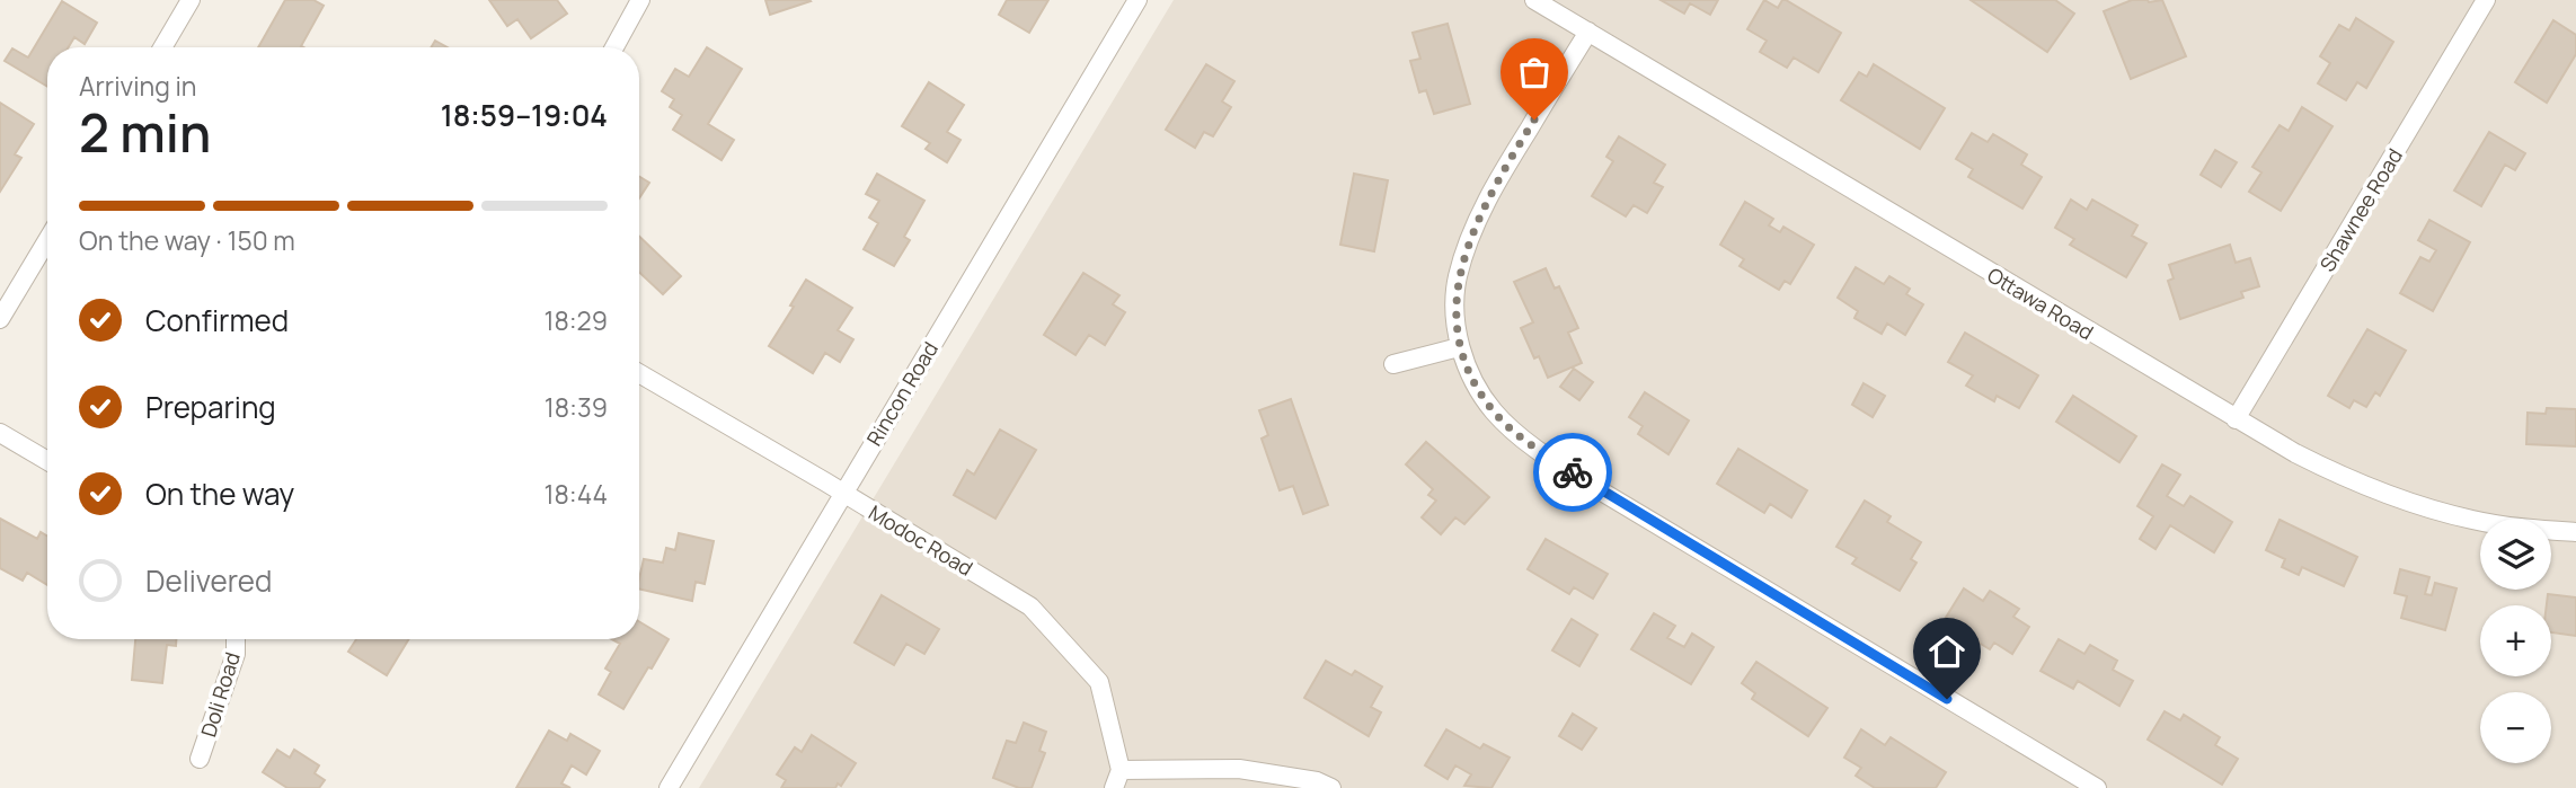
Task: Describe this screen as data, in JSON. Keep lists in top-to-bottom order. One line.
{"streets":{"street":["Shawnee Road","Ottawa Road","Rincon Road","Modoc Road","Doli Road"]},"crossings":[["Shawnee Road","Ottawa Road"],["Rincon Road","Modoc Road"]],"page":{"heading":["2 min","Arriving in","18:59–19:04"],"bar":"On the way · 150 m","list":[["Confirmed","18:29"],["Preparing","18:39"],["On the way","18:44"],"Delivered"],"map_buttons":["+","−"]}}
